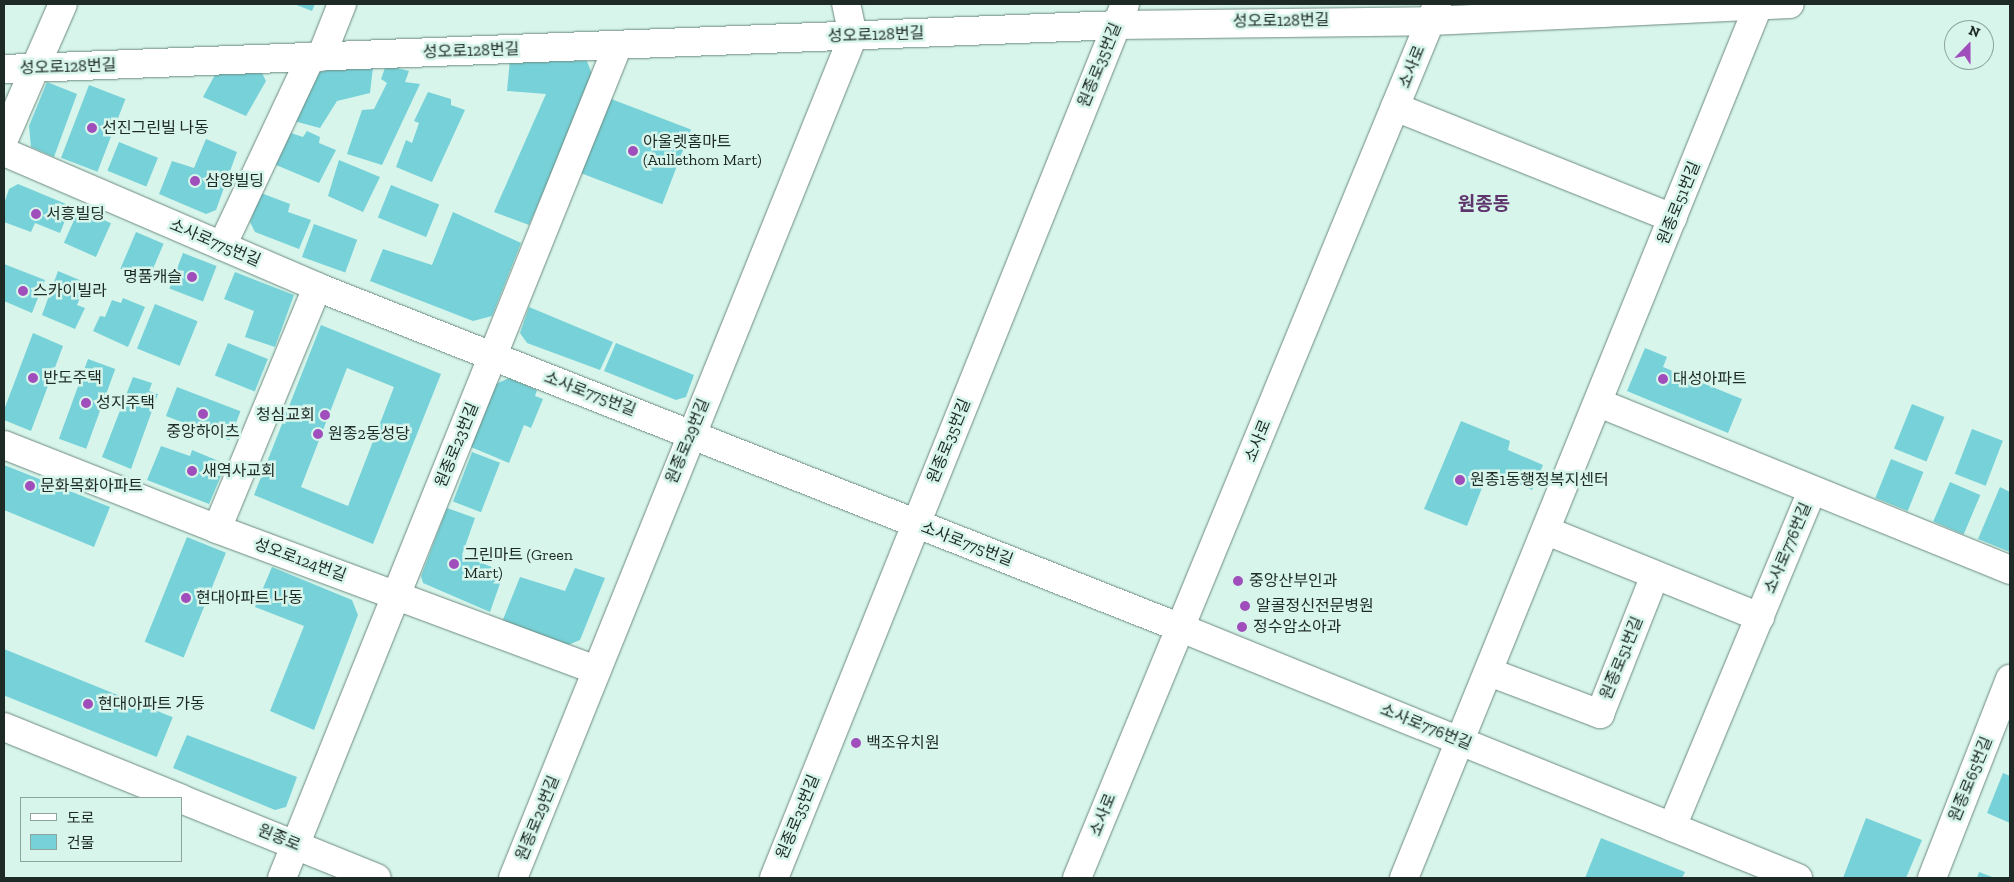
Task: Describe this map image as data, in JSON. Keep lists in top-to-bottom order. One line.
{"streets":{"street":["성오로128번길","원종로35번길","소사로","원종로51번길","소사로775번길","원종로29번길","원종로23번길","소사로776번길","성오로124번길","원종로65번길","원종로"]},"crossings":[["성오로128번길","원종로35번길"],["성오로128번길","소사로"],["성오로128번길","원종로51번길"],["성오로128번길","원종로29번길"],["성오로128번길","원종로23번길"],["원종로35번길","소사로775번길"],["소사로","소사로775번길"],["소사로","소사로776번길"],["원종로51번길","소사로776번길"],["소사로775번길","원종로29번길"],["소사로775번길","원종로23번길"],["소사로775번길","소사로776번길"],["원종로29번길","성오로124번길"],["원종로23번길","성오로124번길"],["원종로23번길","원종로"]],"districts":["원종동"],"places":["선진그린빌 나동","아울렛홈마트 (Aullethom Mart)","삼양빌딩","서흥빌딩","명품캐슬","스카이빌라","반도주택","대성아파트","성지주택","중앙하이츠","청심교회","원종2동성당","새역사교회","원종1동행정복지센터","문화목화아파트","그린마트 (Green Mart)","중앙산부인과","현대아파트 나동","알콜정신전문병원","정수암소아과","현대아파트 가동","백조유치원"],"legend":["도로","건물"],"north":"top"}
